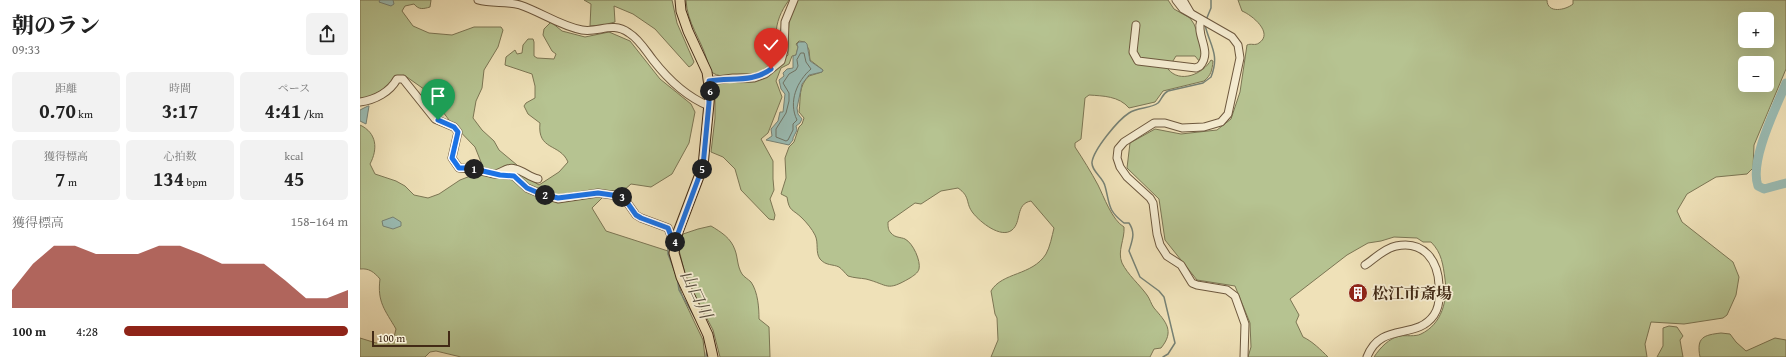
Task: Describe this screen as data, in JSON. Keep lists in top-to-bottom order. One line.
{"water":["山口川"],"places":{"building":["松江市斎場"]},"scale_bar":"100 m","page":{"heading":["朝のラン","09:33"],"map_buttons":["+","−"],"stats":[["距離","0.70 km"],["時間","3:17"],["ペース","4:41 /km"],["獲得標高","7 m"],["心拍数","134 bpm"],["kcal","45"]],"pins":["6","1","5","2","3","4"],"chart":["獲得標高","158–164 m"],"list":[{"name":"100 m","note":"4:28"}],"scale":"100 m"}}
